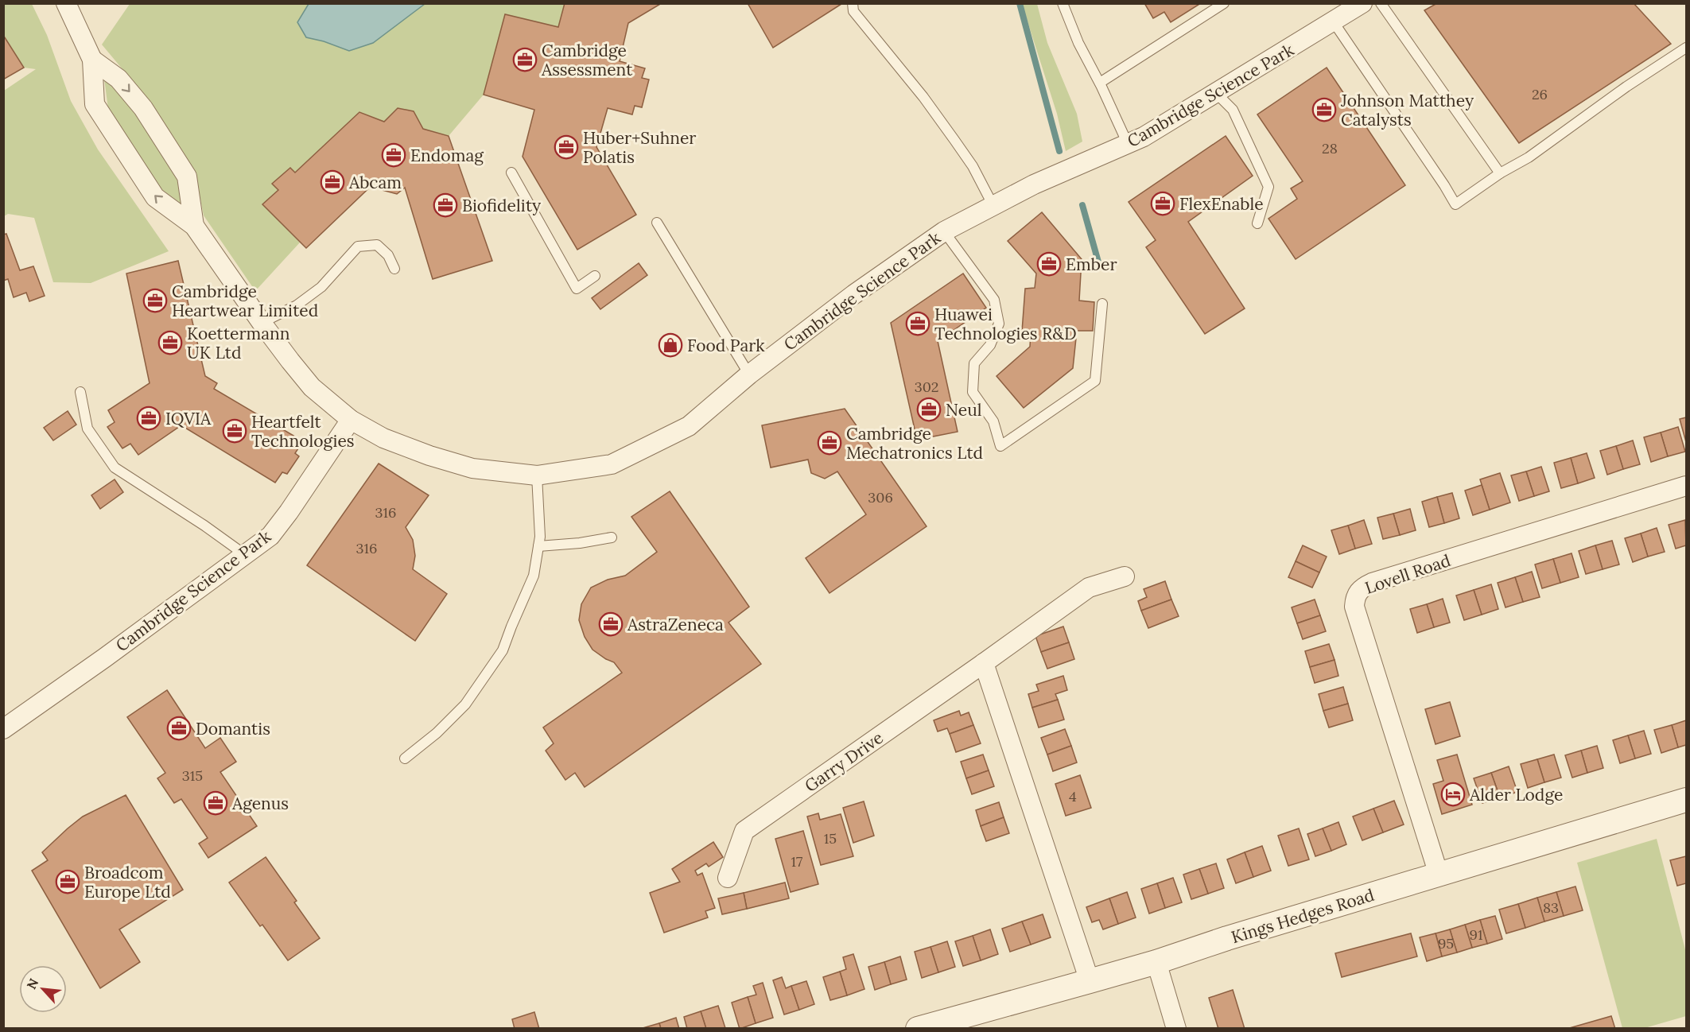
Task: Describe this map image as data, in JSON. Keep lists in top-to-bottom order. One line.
{"streets":{"street":["Cambridge Science Park","Lovell Road","Garry Drive","Kings Hedges Road"]},"crossings":[["Lovell Road","Kings Hedges Road"]],"places":{"office":["Cambridge Assessment","Johnson Matthey Catalysts","Huber+Suhner Polatis","Endomag","Abcam","FlexEnable","Biofidelity","Ember","Cambridge Heartwear Limited","Huawei Technologies R&D","Koettermann UK Ltd","Neul","IQVIA","Heartfelt Technologies","Cambridge Mechatronics Ltd","AstraZeneca","Domantis","Agenus","Broadcom Europe Ltd"],"shop":["Food Park"],"hotel":["Alder Lodge"]},"house_numbers":["26","28","302","306","316","316","315","4","15","17","83","91","95"],"north":"top left"}
